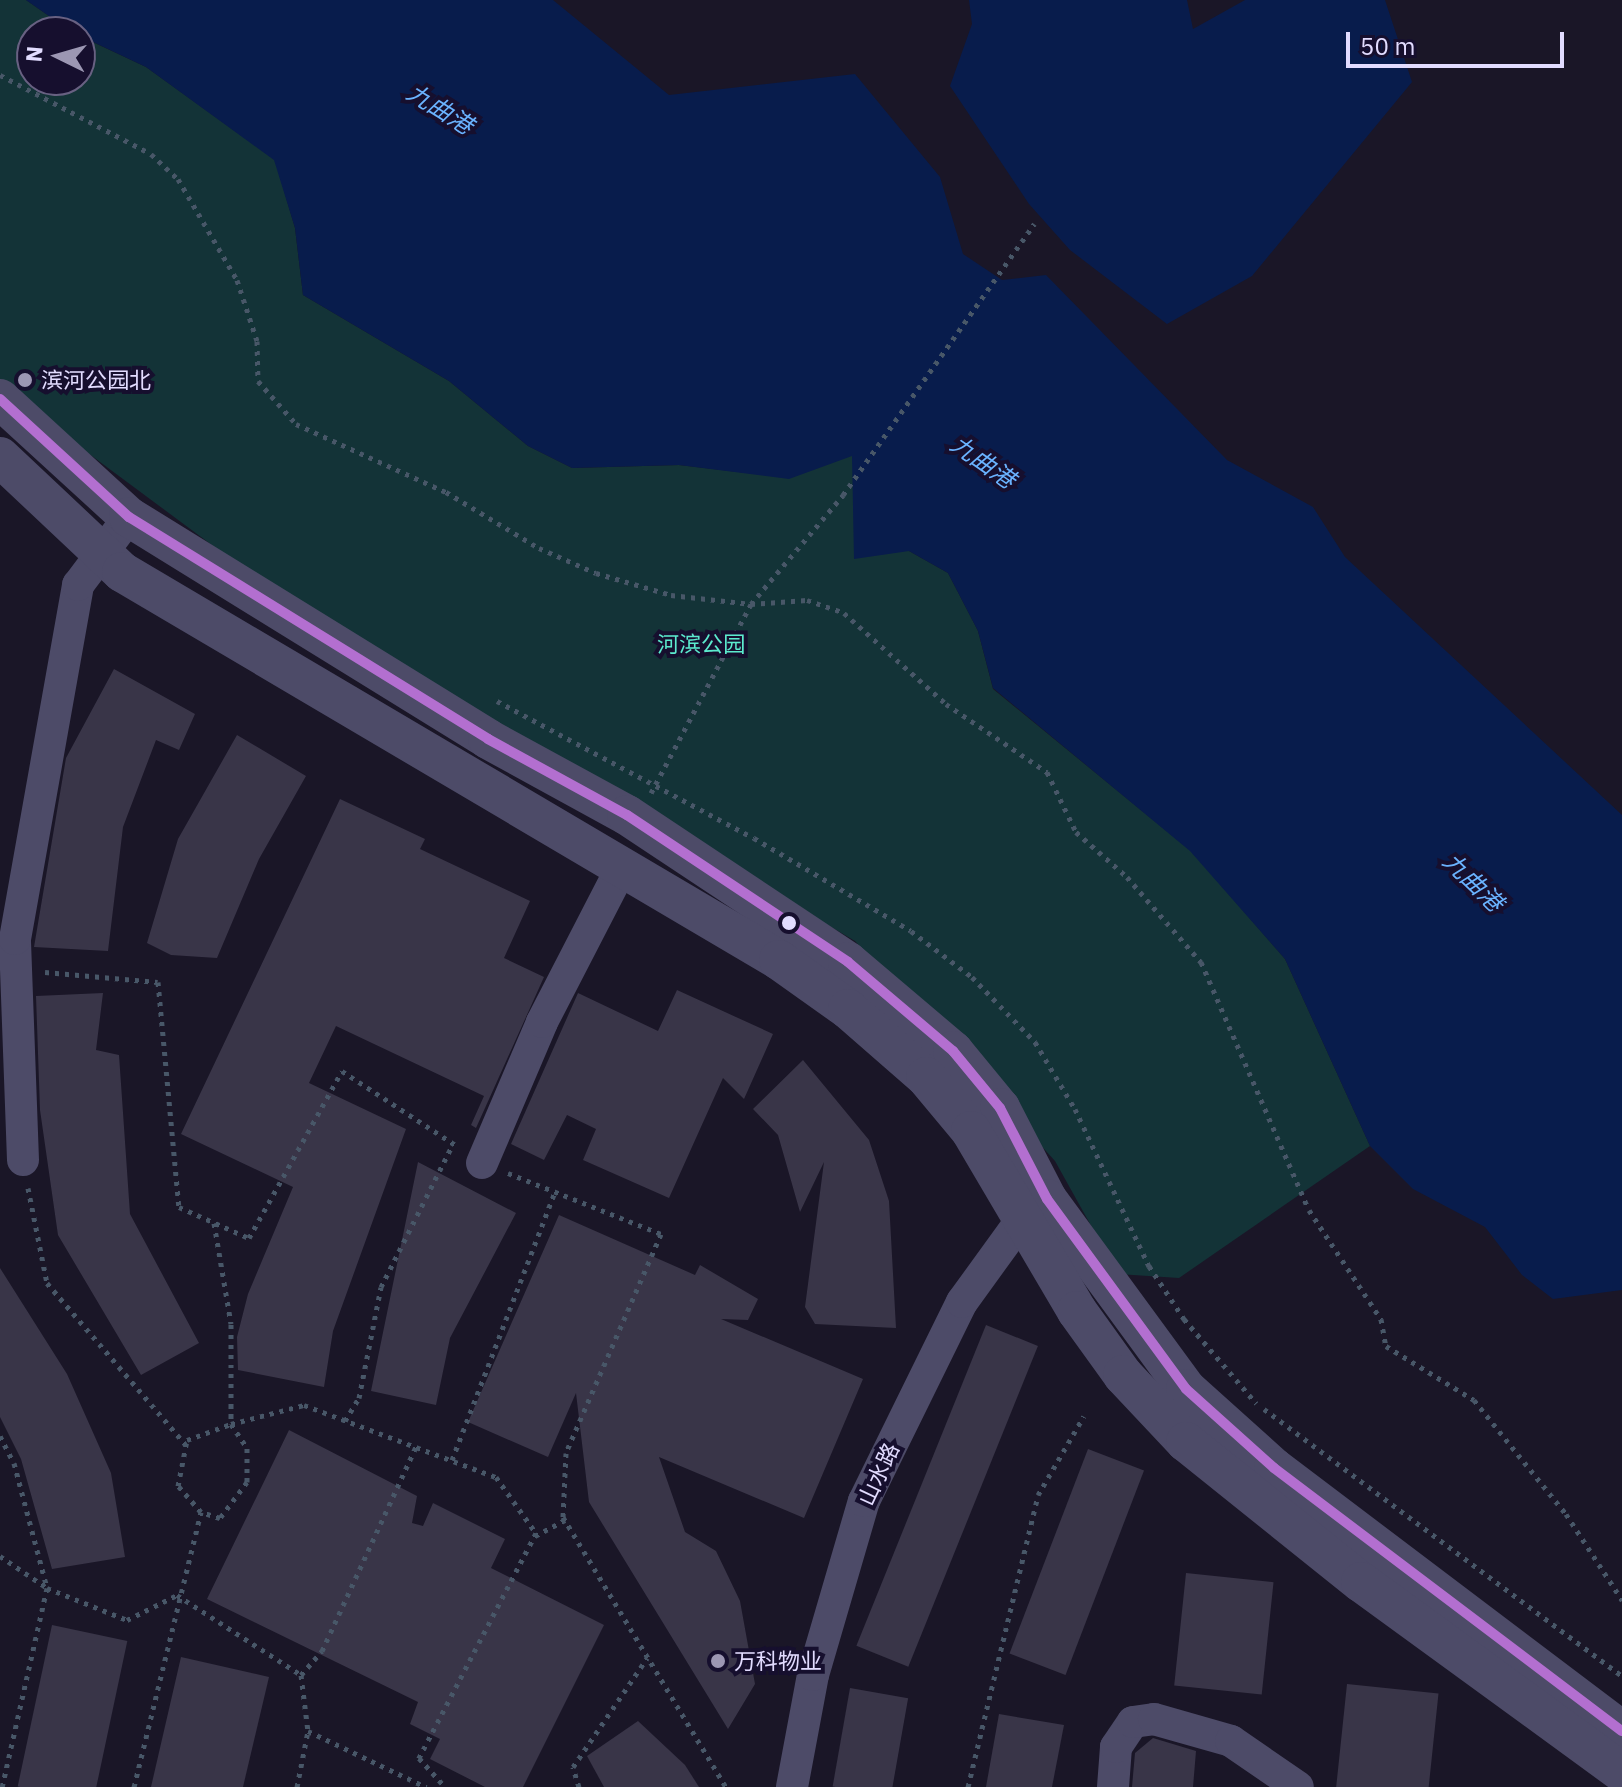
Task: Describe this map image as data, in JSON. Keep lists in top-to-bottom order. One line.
{"streets":{"street":["山水路"]},"water":["九曲港"],"parks":["河滨公园"],"places":["滨河公园北","万科物业"],"scale_bar":"50 m","north":"left"}
